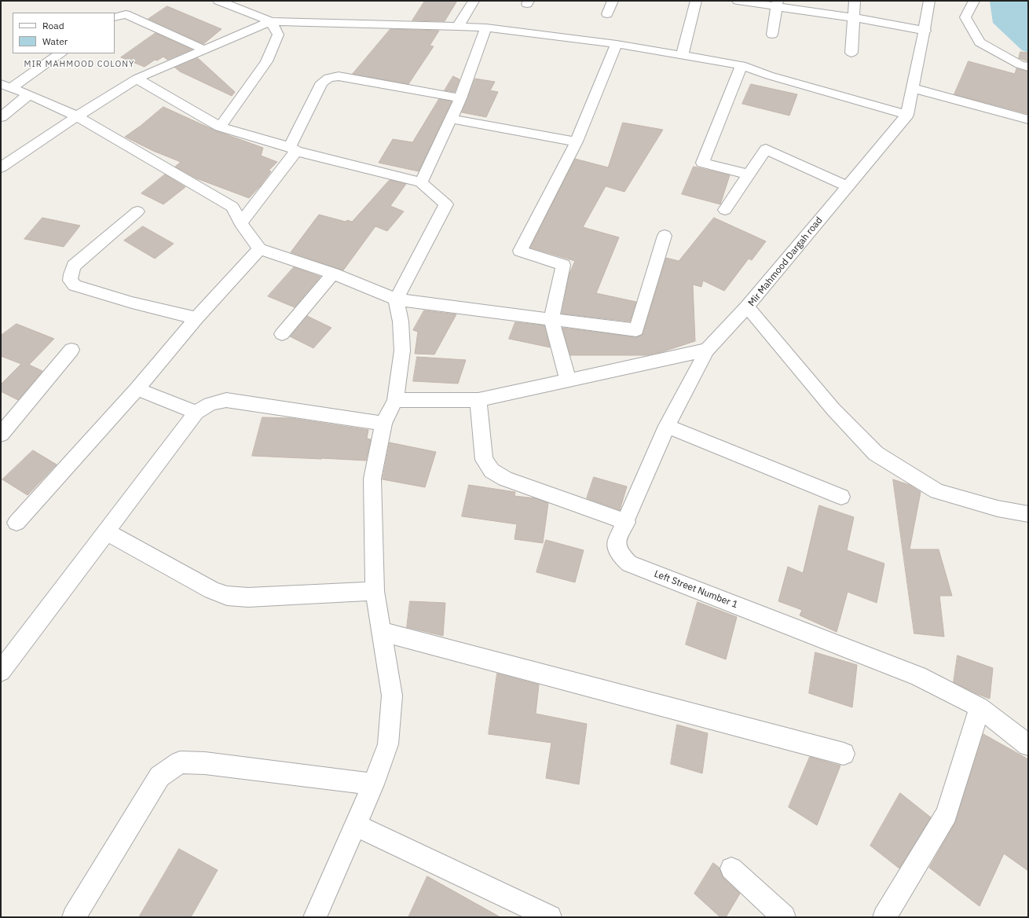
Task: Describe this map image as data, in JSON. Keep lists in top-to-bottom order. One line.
{"streets":{"street":["Mir Mahmood Dargah road","Left Street Number 1"]},"crossings":[["Mir Mahmood Dargah road","Left Street Number 1"]],"districts":["MIR MAHMOOD COLONY"],"legend":["Road","Water"]}
